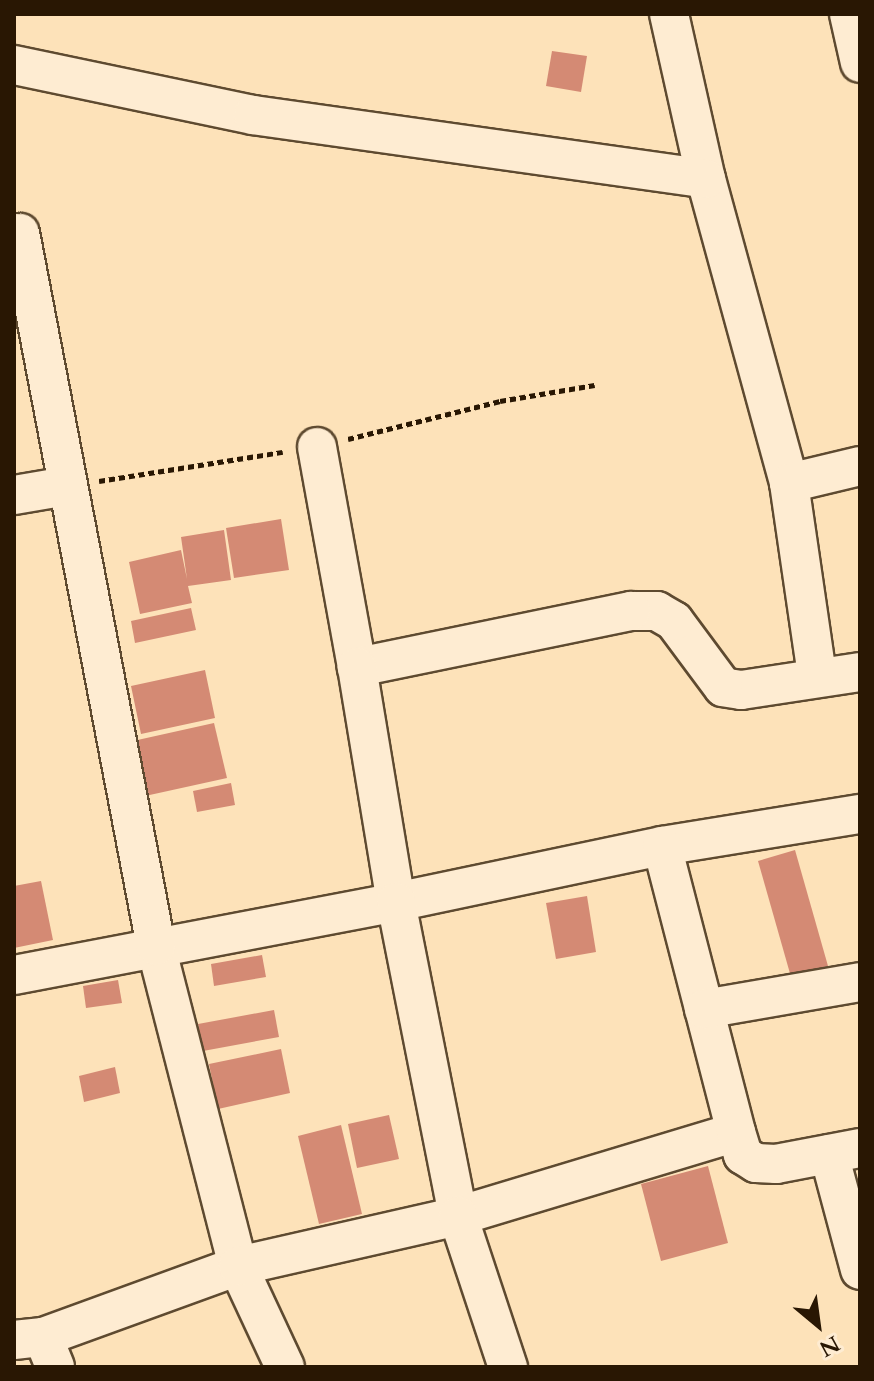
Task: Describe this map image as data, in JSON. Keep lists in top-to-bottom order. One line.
{"north":"bottom right"}
